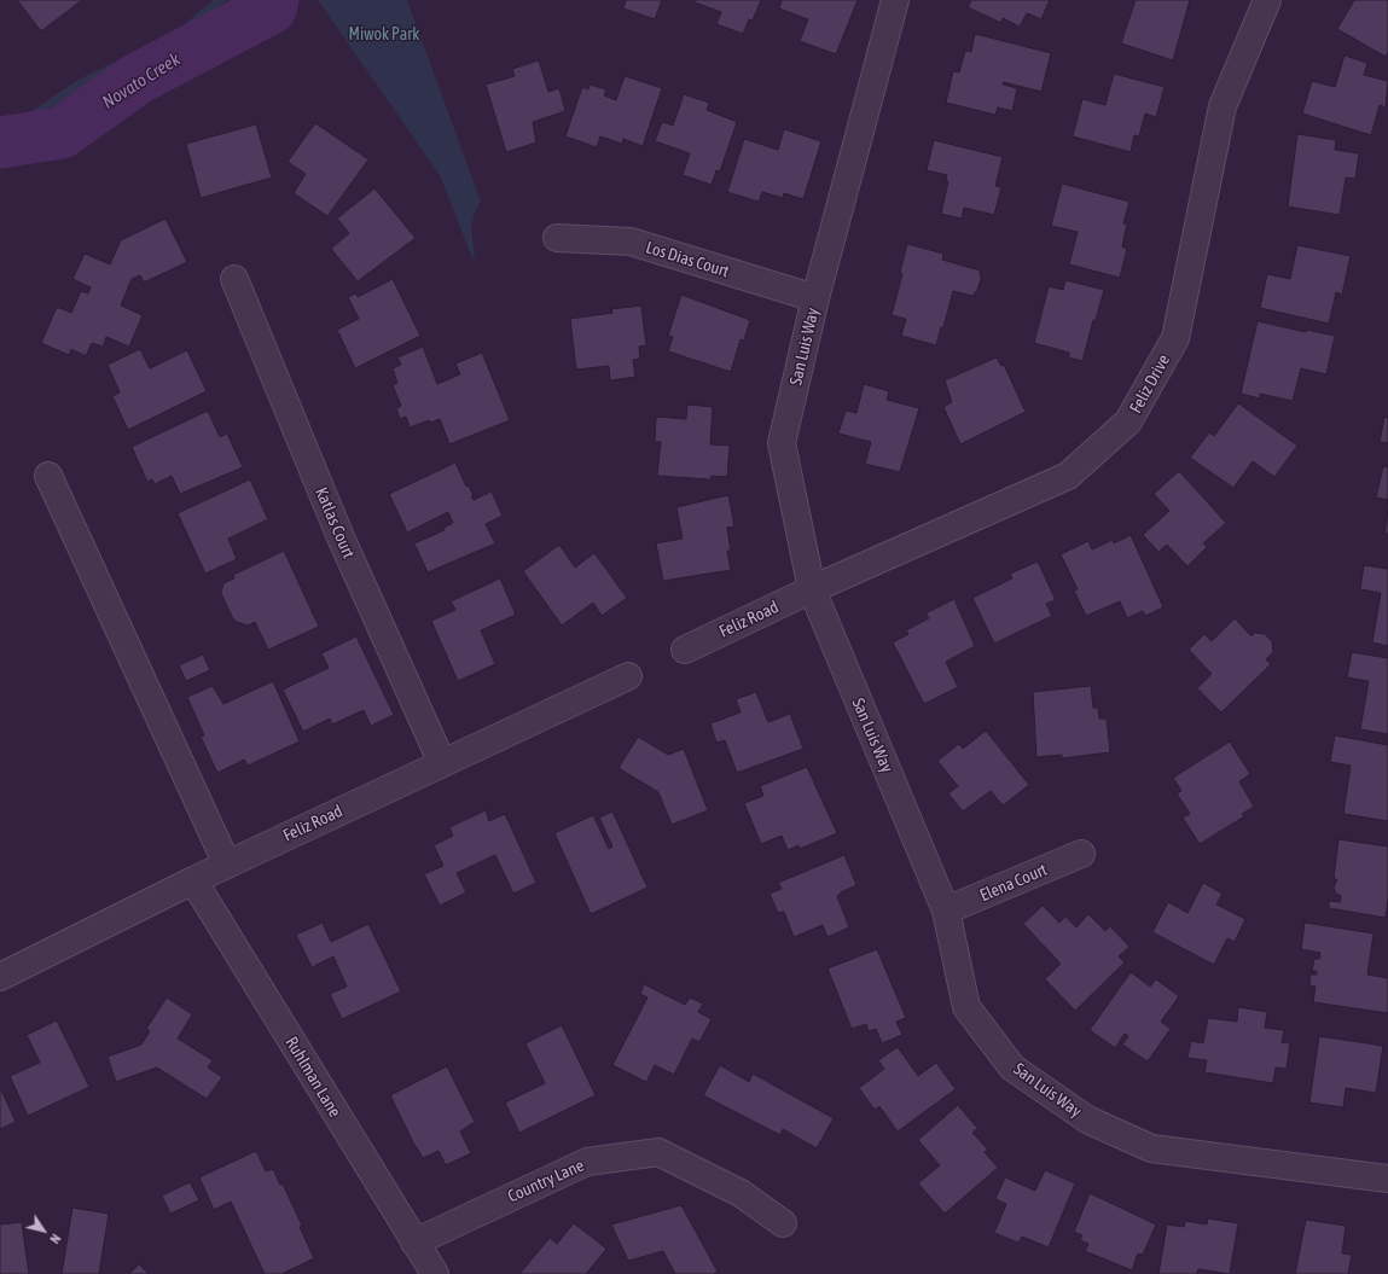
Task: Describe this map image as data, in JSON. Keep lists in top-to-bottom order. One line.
{"streets":{"street":["Los Dias Court","San Luis Way","Feliz Drive","Katlas Court","Feliz Road","Elena Court","Ruhlman Lane","Country Lane"]},"crossings":[["Los Dias Court","San Luis Way"],["San Luis Way","Feliz Drive"],["San Luis Way","Feliz Road"],["San Luis Way","Elena Court"],["Feliz Drive","Feliz Road"],["Katlas Court","Feliz Road"],["Feliz Road","Ruhlman Lane"],["Ruhlman Lane","Country Lane"]],"water":["Novato Creek"],"parks":["Miwok Park"],"north":"bottom right"}
